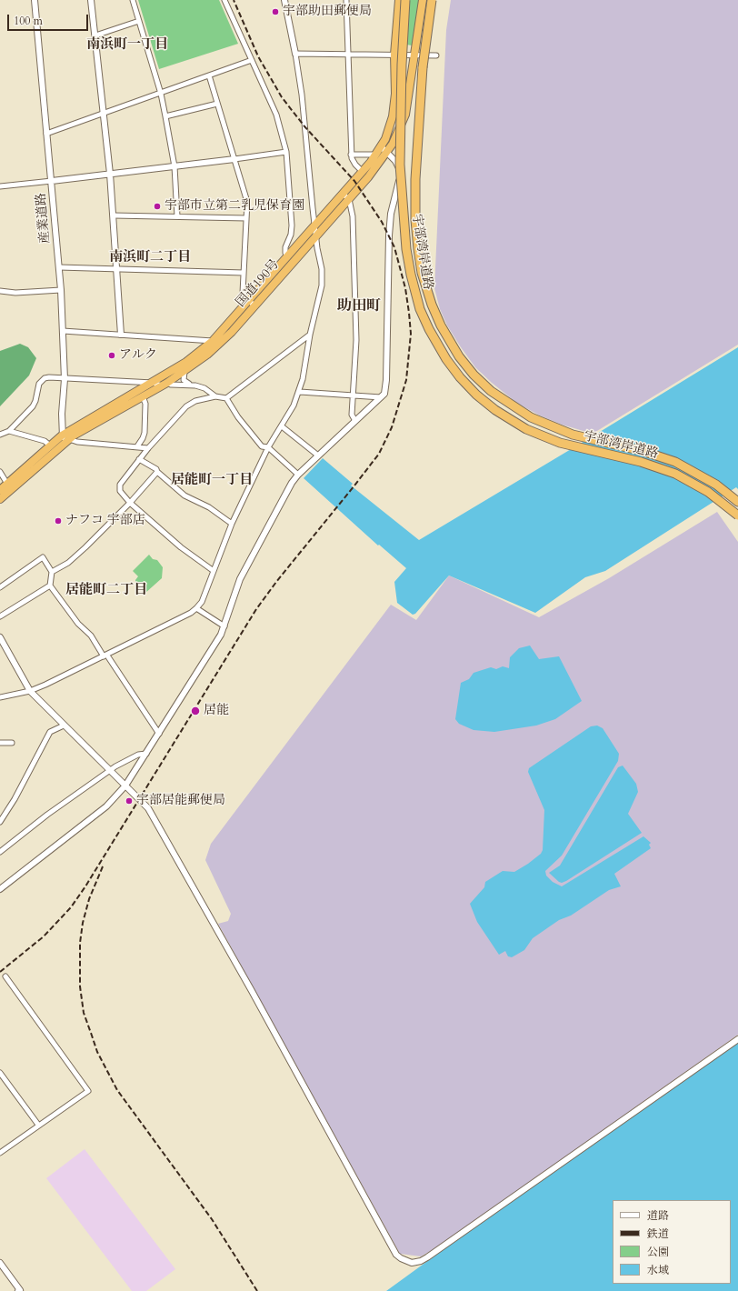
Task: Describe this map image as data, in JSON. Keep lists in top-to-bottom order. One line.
{"streets":{"highway":["宇部湾岸道路","国道190号"],"street":["産業道路"]},"crossings":[["産業道路","国道190号"]],"districts":["南浜町一丁目","南浜町二丁目","助田町","居能町一丁目","居能町二丁目"],"places":["宇部助田郵便局","宇部市立第二乳児保育園","アルク","ナフコ 宇部店","居能","宇部居能郵便局"],"legend":["道路","鉄道","公園","水域"],"scale_bar":"100 m"}
